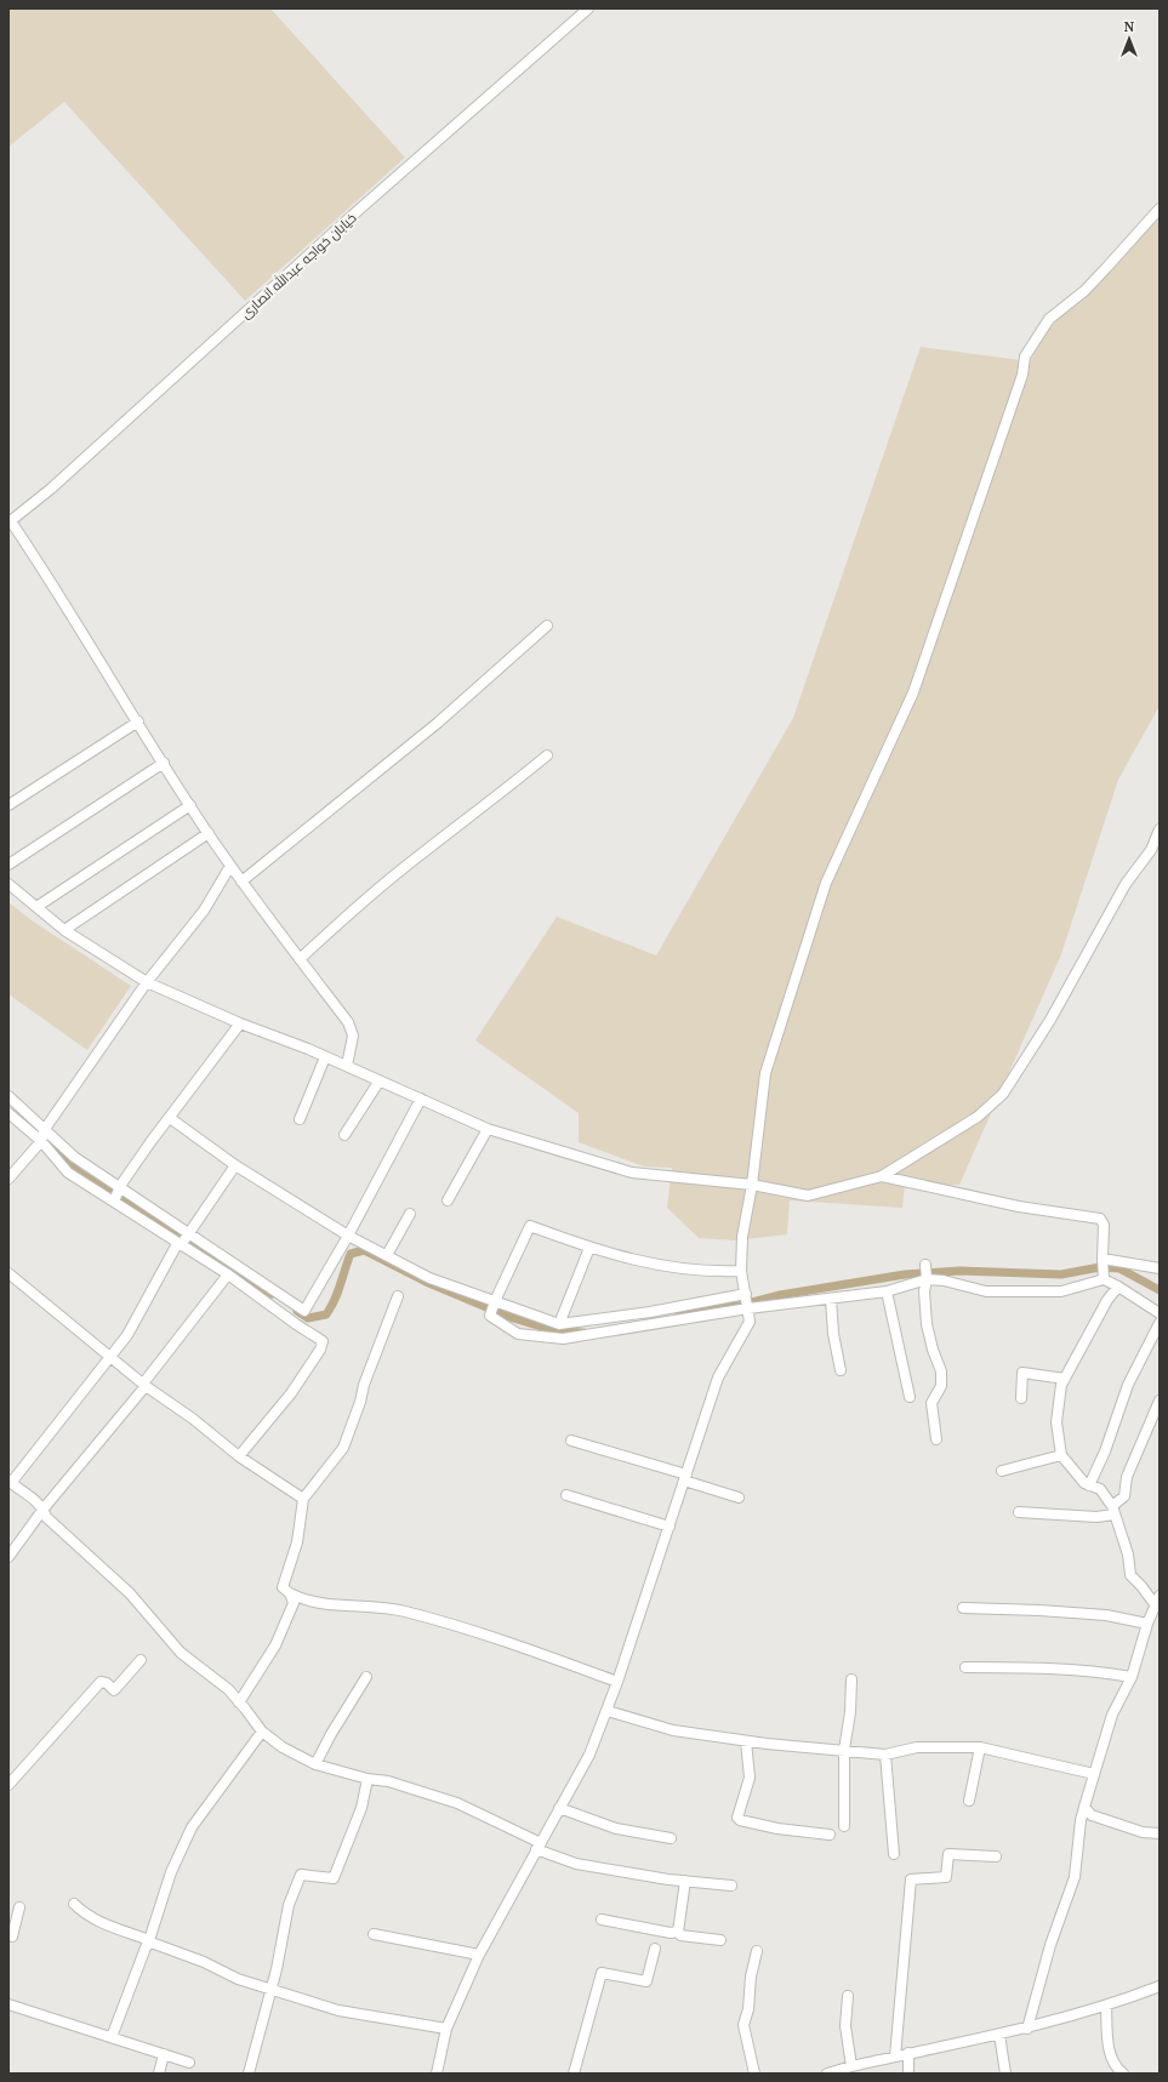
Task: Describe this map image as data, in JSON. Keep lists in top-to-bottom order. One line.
{"streets":{"street":["خیابان خواجه عبدالله انصاری"]},"north":"top"}
